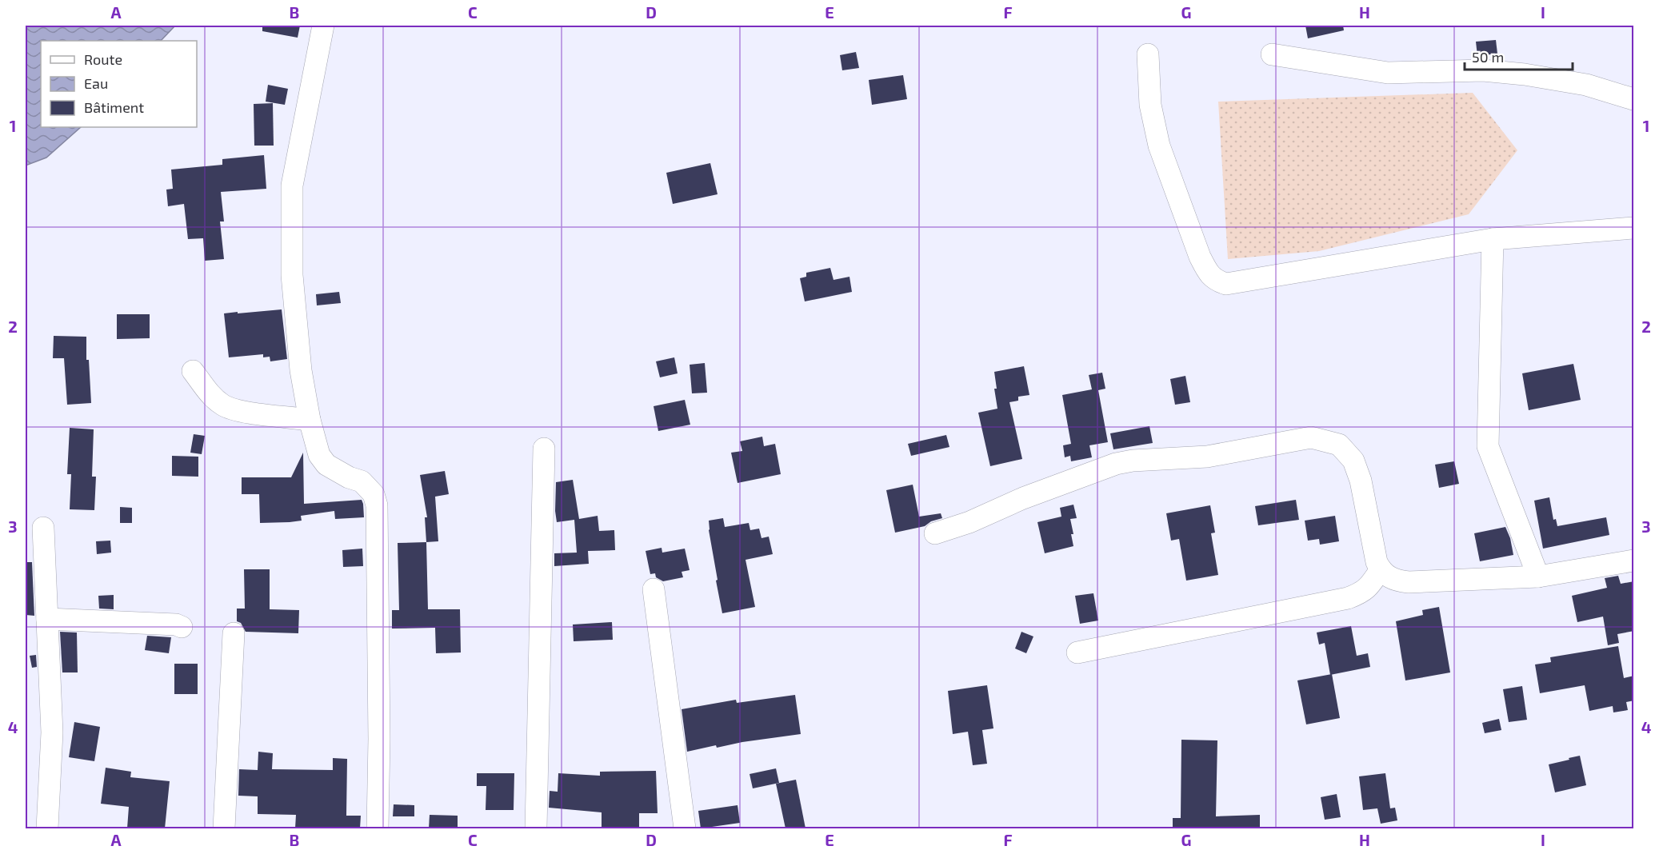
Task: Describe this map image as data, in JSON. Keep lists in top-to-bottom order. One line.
{"legend":["Route","Eau","Bâtiment"],"scale_bar":"50 m","grid":{"columns":["A","B","C","D","E","F","G","H","I"],"rows":["1","2","3","4"]}}
